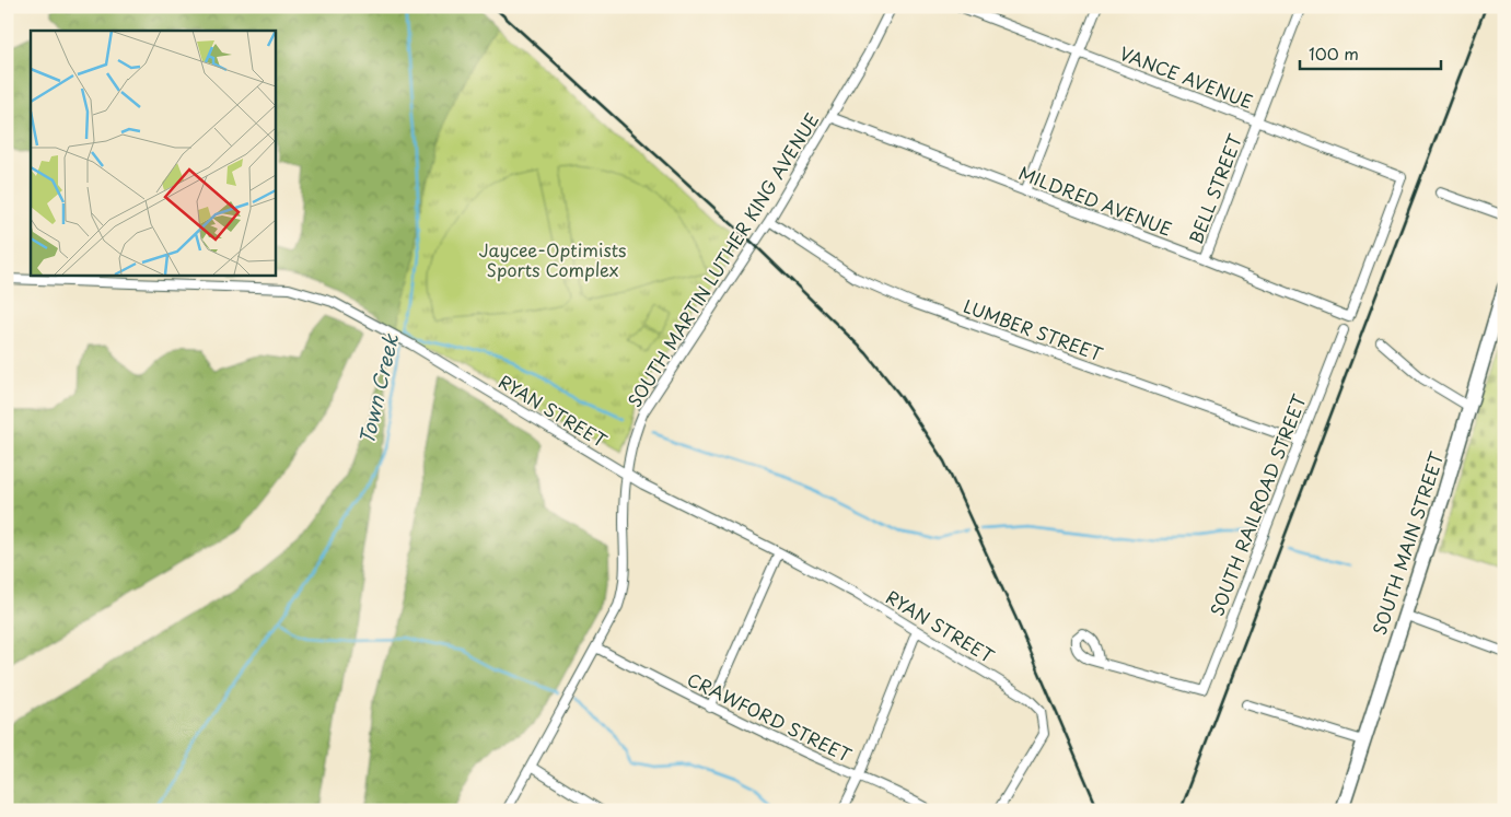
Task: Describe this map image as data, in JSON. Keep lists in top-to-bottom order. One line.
{"streets":{"main road":["SOUTH MAIN STREET"],"street":["VANCE AVENUE","BELL STREET","MILDRED AVENUE","SOUTH MARTIN LUTHER KING AVENUE","LUMBER STREET","RYAN STREET","SOUTH RAILROAD STREET","CRAWFORD STREET"]},"crossings":[["VANCE AVENUE","BELL STREET"],["VANCE AVENUE","MILDRED AVENUE"],["BELL STREET","MILDRED AVENUE"],["MILDRED AVENUE","SOUTH MARTIN LUTHER KING AVENUE"],["SOUTH MARTIN LUTHER KING AVENUE","LUMBER STREET"],["SOUTH MARTIN LUTHER KING AVENUE","RYAN STREET"],["SOUTH MARTIN LUTHER KING AVENUE","CRAWFORD STREET"],["LUMBER STREET","SOUTH RAILROAD STREET"]],"water":["Town Creek"],"parks":["Jaycee-Optimists Sports Complex"],"scale_bar":"100 m"}
